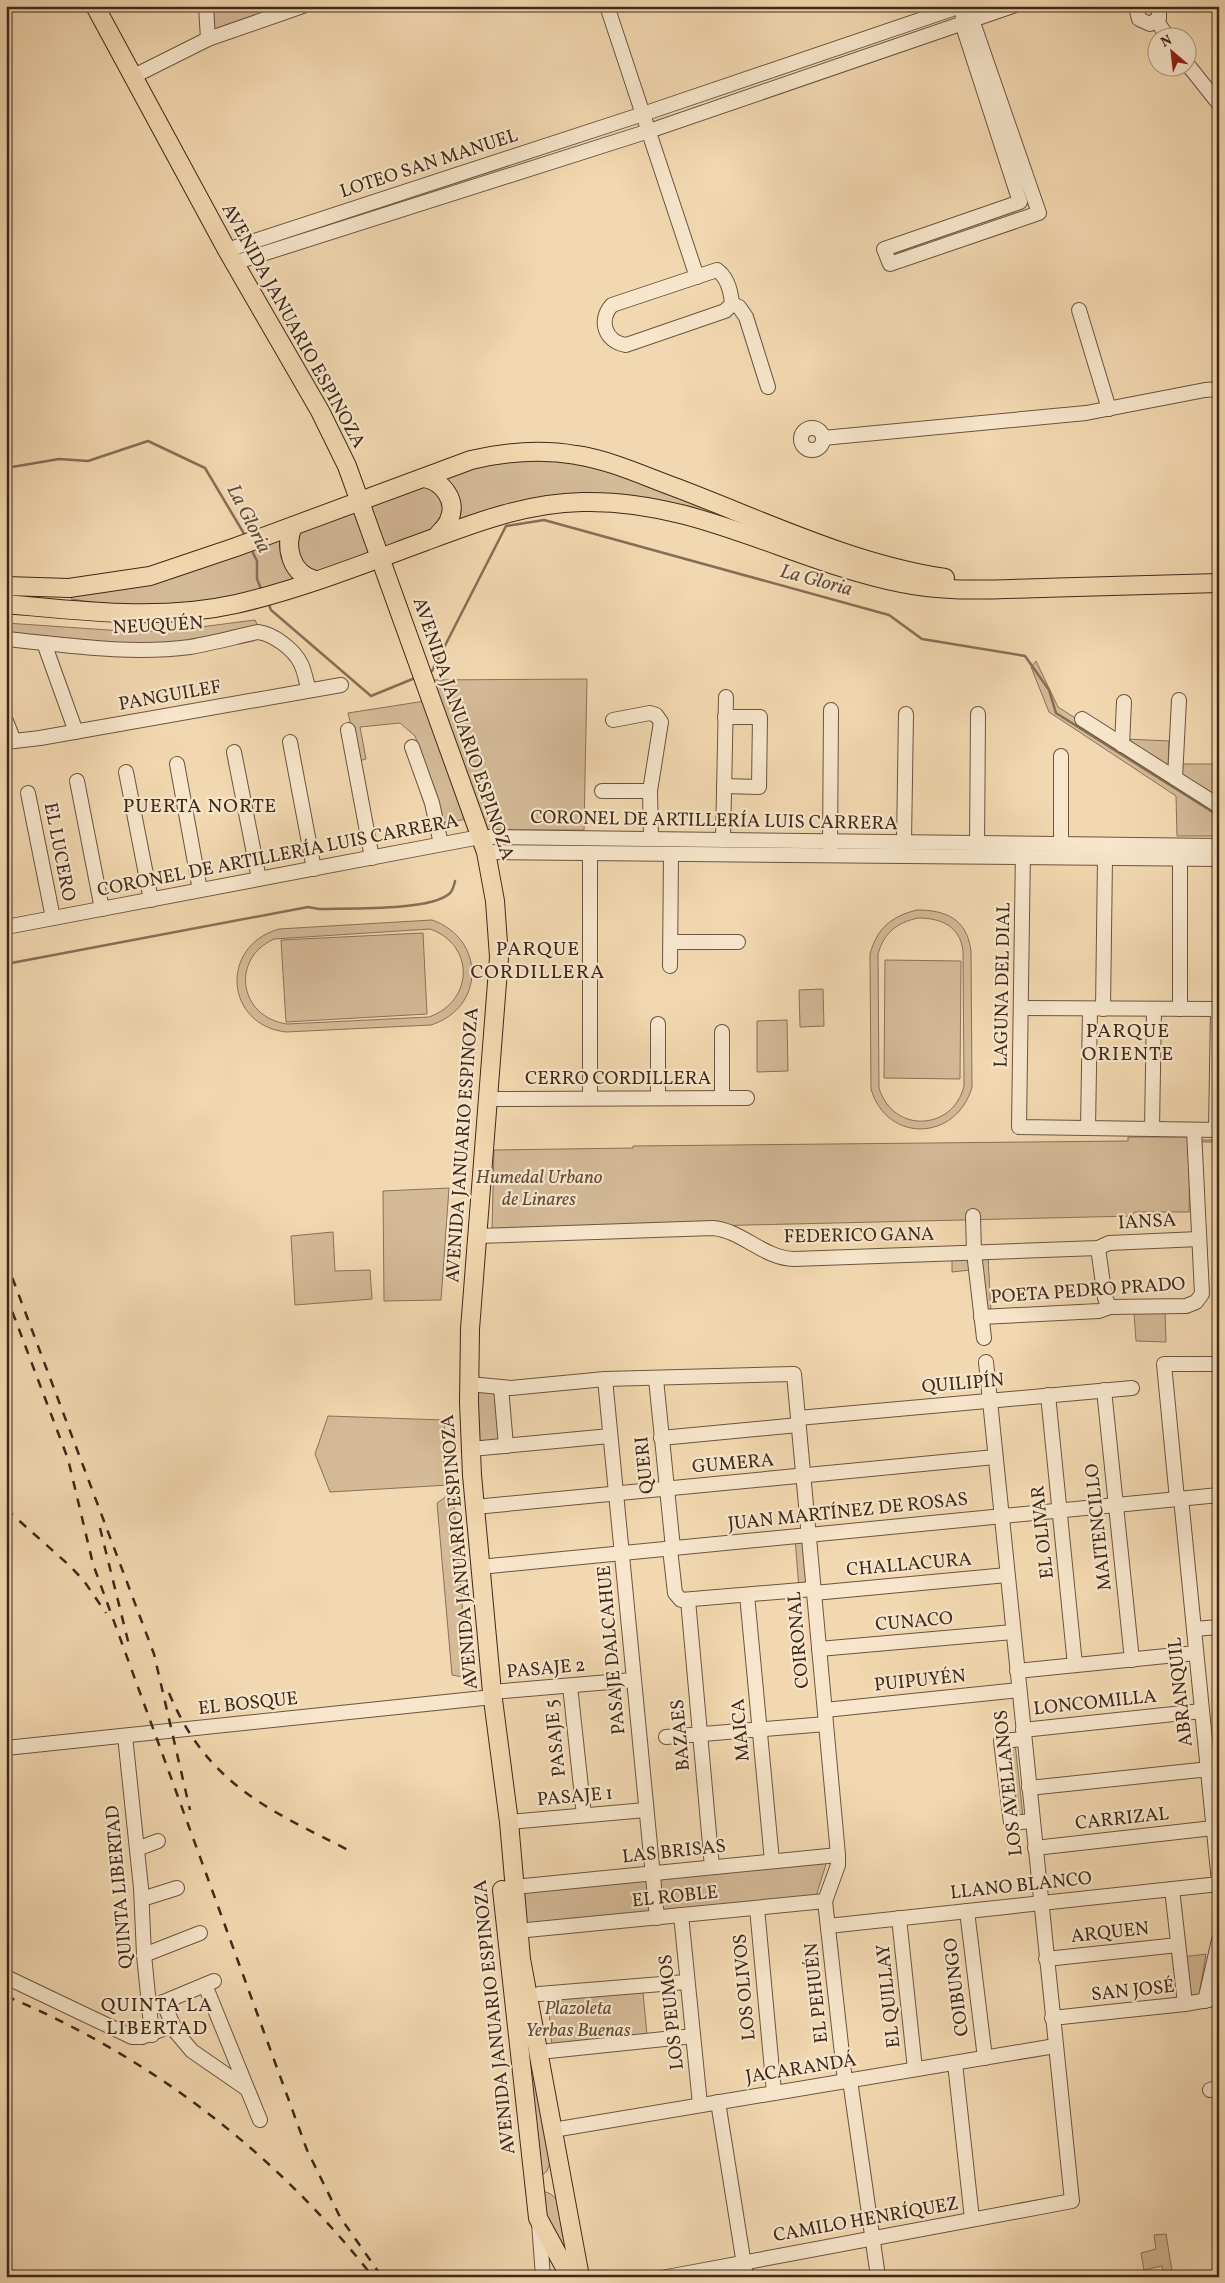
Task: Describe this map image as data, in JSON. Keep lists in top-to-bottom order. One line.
{"streets":{"main road":["AVENIDA JANUARIO ESPINOZA"],"street":["LOTEO SAN MANUEL","NEUQUÉN","PANGUILEF","CORONEL DE ARTILLERÍA LUIS CARRERA","EL LUCERO","LAGUNA DEL DIAL","CERRO CORDILLERA","IANSA","FEDERICO GANA","POETA PEDRO PRADO","QUILIPÍN","GUMERA","QUERI","JUAN MARTÍNEZ DE ROSAS","MAITENCILLO","EL OLIVAR","CHALLACURA","CUNACO","COIRONAL","PASAJE DALCAHUE","PASAJE 2","PUIPUYÉN","ABRANQUIL","LONCOMILLA","EL BOSQUE","MAICA","BAZAES","PASAJE 5","LOS AVELLANOS","PASAJE 1","CARRIZAL","LAS BRISAS","LLANO BLANCO","QUINTA LIBERTAD","EL ROBLE","ARQUEN","LOS OLIVOS","COIBUNGO","SAN JOSÉ","EL PEHUÉN","EL QUILLAY","LOS PEUMOS","JACARANDÁ","CAMILO HENRÍQUEZ"]},"crossings":[["LOTEO SAN MANUEL","AVENIDA JANUARIO ESPINOZA"],["AVENIDA JANUARIO ESPINOZA","CORONEL DE ARTILLERÍA LUIS CARRERA"],["AVENIDA JANUARIO ESPINOZA","CERRO CORDILLERA"],["AVENIDA JANUARIO ESPINOZA","FEDERICO GANA"],["AVENIDA JANUARIO ESPINOZA","GUMERA"],["AVENIDA JANUARIO ESPINOZA","JUAN MARTÍNEZ DE ROSAS"],["AVENIDA JANUARIO ESPINOZA","PASAJE 2"],["AVENIDA JANUARIO ESPINOZA","EL BOSQUE"],["AVENIDA JANUARIO ESPINOZA","PASAJE 1"],["AVENIDA JANUARIO ESPINOZA","LAS BRISAS"],["AVENIDA JANUARIO ESPINOZA","JACARANDÁ"],["NEUQUÉN","PANGUILEF"],["CORONEL DE ARTILLERÍA LUIS CARRERA","EL LUCERO"],["CORONEL DE ARTILLERÍA LUIS CARRERA","LAGUNA DEL DIAL"],["IANSA","FEDERICO GANA"],["IANSA","POETA PEDRO PRADO"],["QUILIPÍN","QUERI"],["QUILIPÍN","MAITENCILLO"],["QUILIPÍN","EL OLIVAR"],["QUILIPÍN","COIRONAL"],["QUILIPÍN","LOS AVELLANOS"],["GUMERA","QUERI"],["GUMERA","COIRONAL"],["GUMERA","PASAJE DALCAHUE"],["GUMERA","LOS AVELLANOS"],["QUERI","JUAN MARTÍNEZ DE ROSAS"],["QUERI","CHALLACURA"],["QUERI","COIRONAL"],["QUERI","BAZAES"],["JUAN MARTÍNEZ DE ROSAS","MAITENCILLO"],["JUAN MARTÍNEZ DE ROSAS","EL OLIVAR"],["JUAN MARTÍNEZ DE ROSAS","COIRONAL"],["JUAN MARTÍNEZ DE ROSAS","PASAJE DALCAHUE"],["JUAN MARTÍNEZ DE ROSAS","ABRANQUIL"],["JUAN MARTÍNEZ DE ROSAS","LOS AVELLANOS"],["CHALLACURA","COIRONAL"],["CHALLACURA","MAICA"],["CHALLACURA","BAZAES"],["CHALLACURA","LOS AVELLANOS"],["CUNACO","COIRONAL"],["CUNACO","LOS AVELLANOS"],["COIRONAL","PUIPUYÉN"],["COIRONAL","LAS BRISAS"],["COIRONAL","EL ROBLE"],["COIRONAL","EL PEHUÉN"],["PASAJE DALCAHUE","PASAJE 2"],["PASAJE DALCAHUE","PASAJE 1"],["PASAJE DALCAHUE","LAS BRISAS"],["PASAJE DALCAHUE","EL ROBLE"],["PASAJE 2","EL BOSQUE"],["PASAJE 2","PASAJE 5"],["PUIPUYÉN","LOS AVELLANOS"],["ABRANQUIL","LONCOMILLA"],["ABRANQUIL","CARRIZAL"],["ABRANQUIL","LLANO BLANCO"],["LONCOMILLA","LOS AVELLANOS"],["EL BOSQUE","QUINTA LIBERTAD"],["MAICA","LAS BRISAS"],["BAZAES","LAS BRISAS"],["PASAJE 5","PASAJE 1"],["LOS AVELLANOS","CARRIZAL"],["LOS AVELLANOS","LLANO BLANCO"],["LOS AVELLANOS","ARQUEN"],["LOS AVELLANOS","SAN JOSÉ"],["LOS AVELLANOS","JACARANDÁ"],["LOS AVELLANOS","CAMILO HENRÍQUEZ"],["LLANO BLANCO","COIBUNGO"],["LLANO BLANCO","EL PEHUÉN"],["LLANO BLANCO","EL QUILLAY"],["EL ROBLE","LOS OLIVOS"],["EL ROBLE","EL PEHUÉN"],["EL ROBLE","LOS PEUMOS"],["LOS OLIVOS","JACARANDÁ"],["COIBUNGO","JACARANDÁ"],["EL PEHUÉN","JACARANDÁ"],["EL PEHUÉN","CAMILO HENRÍQUEZ"],["EL QUILLAY","JACARANDÁ"],["LOS PEUMOS","JACARANDÁ"]],"districts":["PUERTA NORTE","PARQUE CORDILLERA","PARQUE ORIENTE","QUINTA LA LIBERTAD"],"water":["La Gloria"],"parks":["Humedal Urbano de Linares","Plazoleta Yerbas Buenas"],"north":"top left"}
